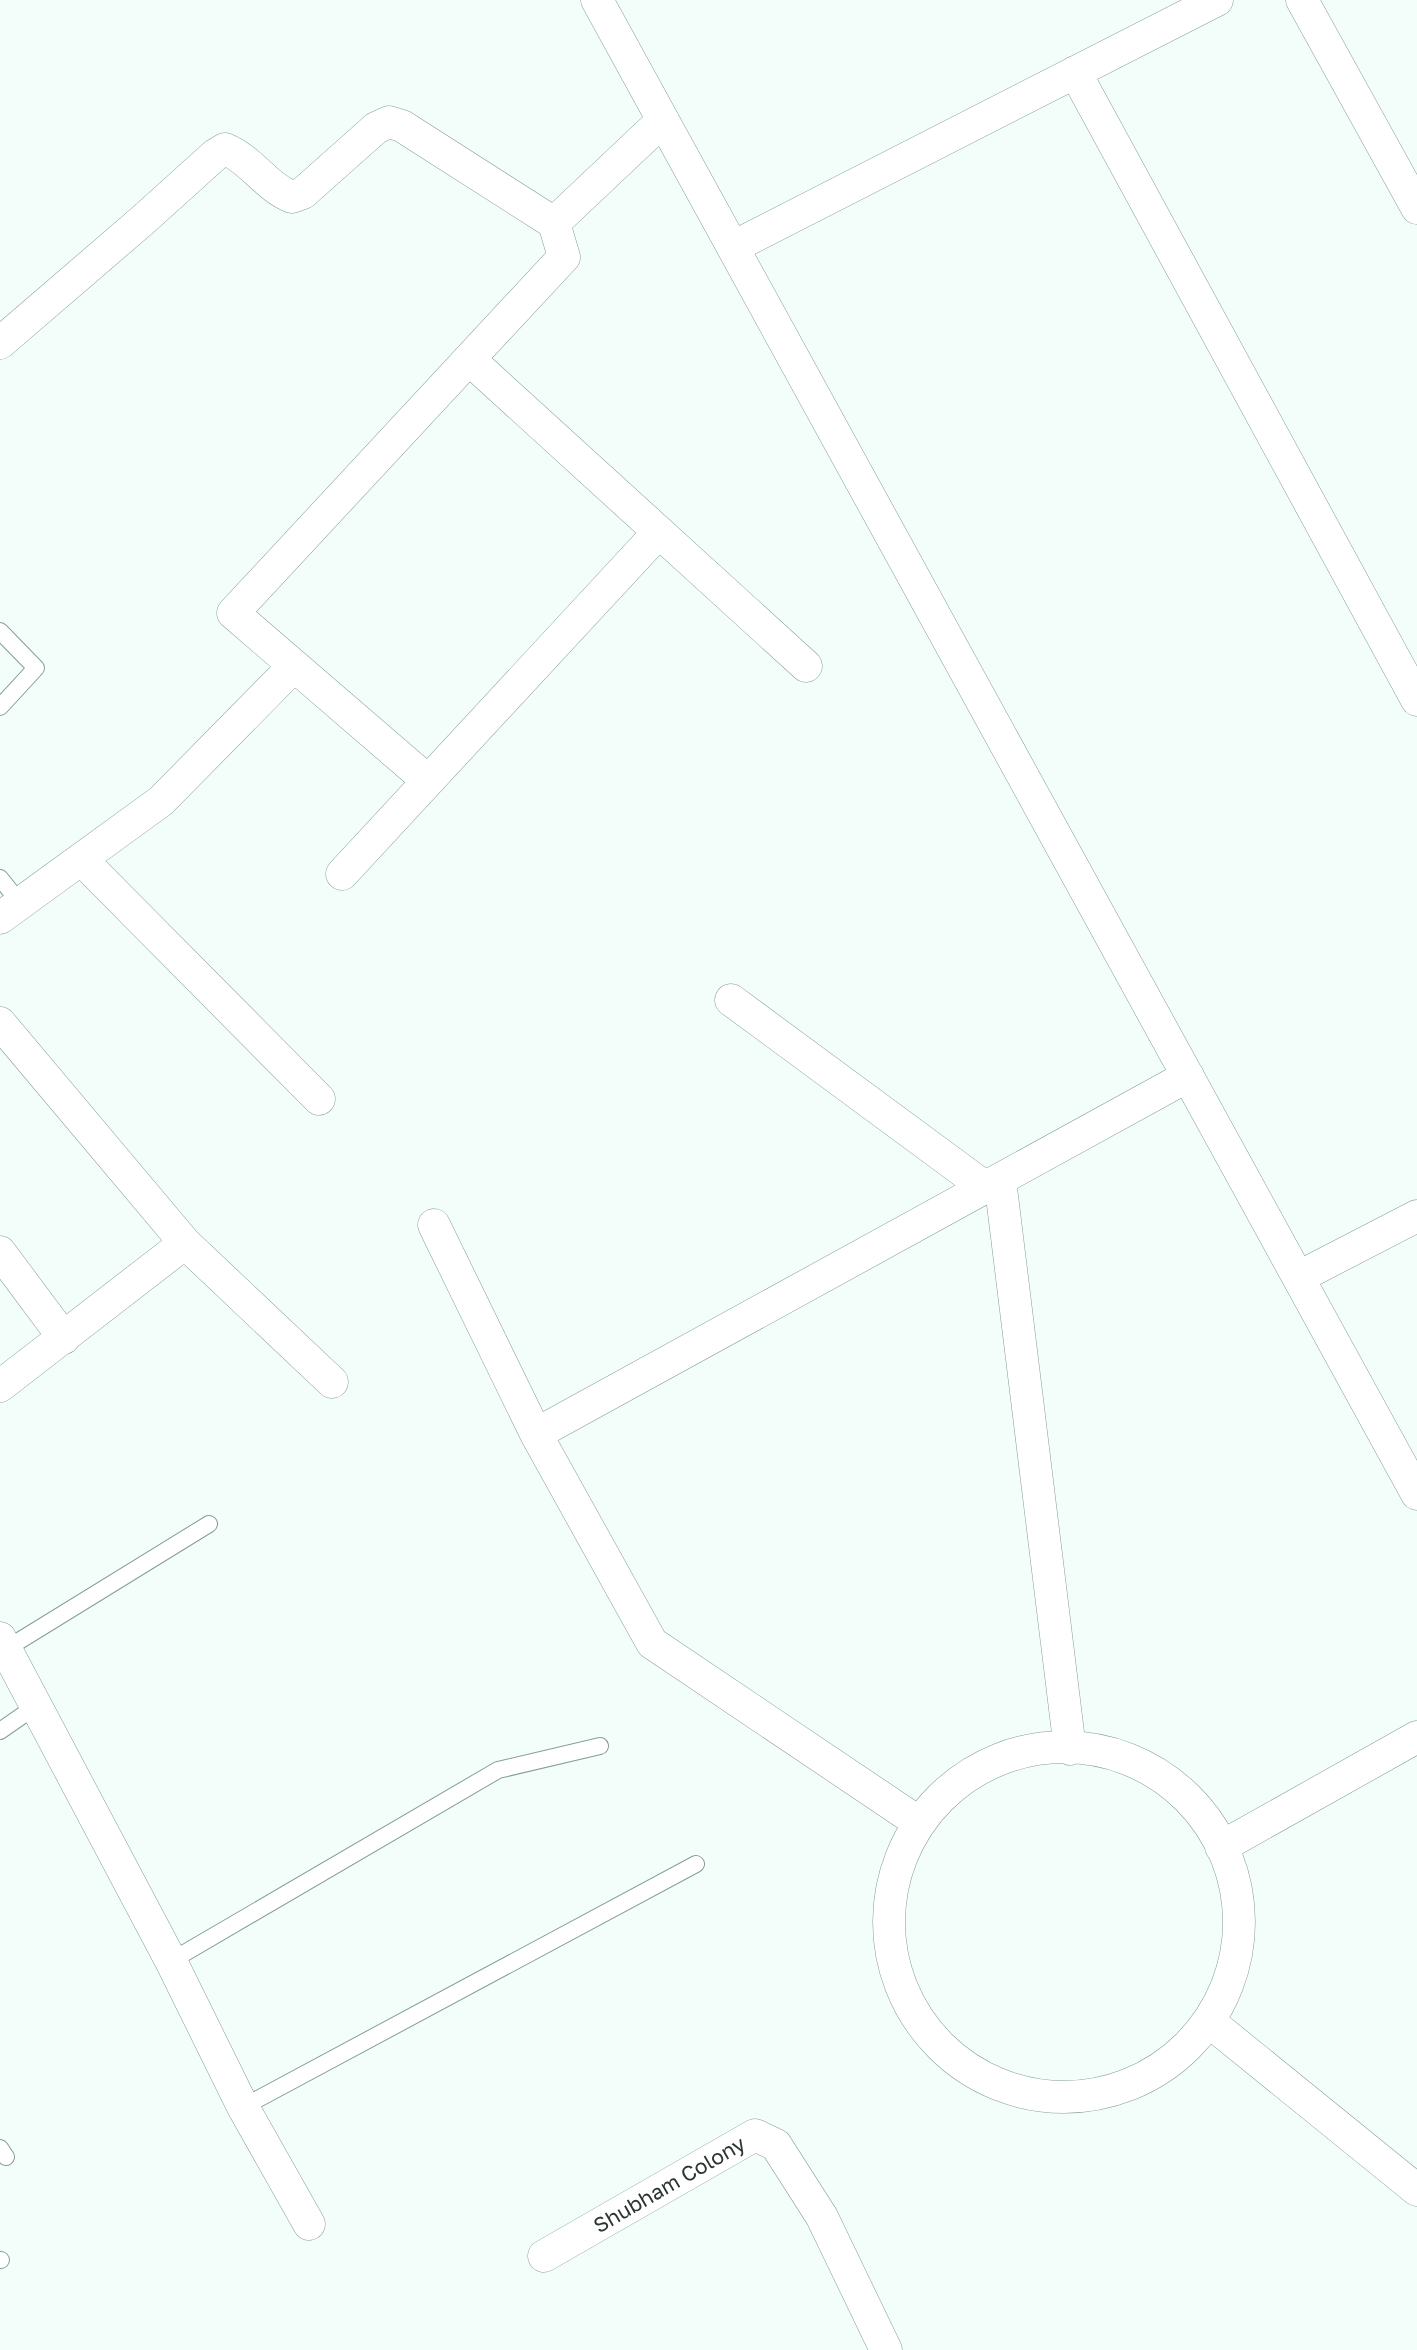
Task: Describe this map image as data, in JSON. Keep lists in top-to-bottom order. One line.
{"streets":{"street":["Shubham Colony"]}}
